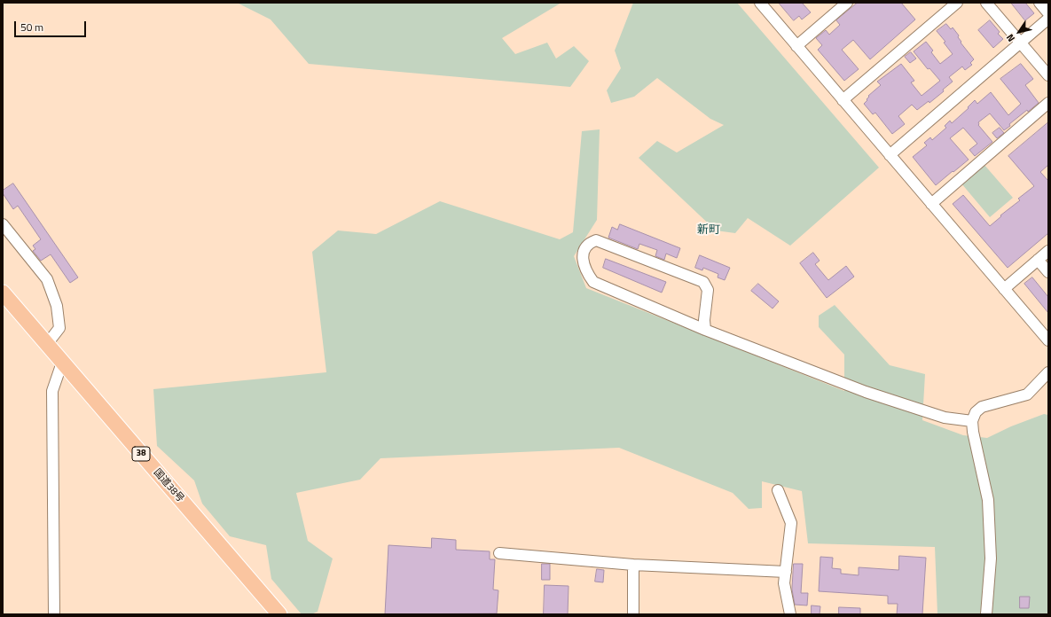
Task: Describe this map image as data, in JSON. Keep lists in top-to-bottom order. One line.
{"streets":{"highway":["38","国道38号"]},"districts":["新町"],"scale_bar":"50 m","north":"bottom left"}
